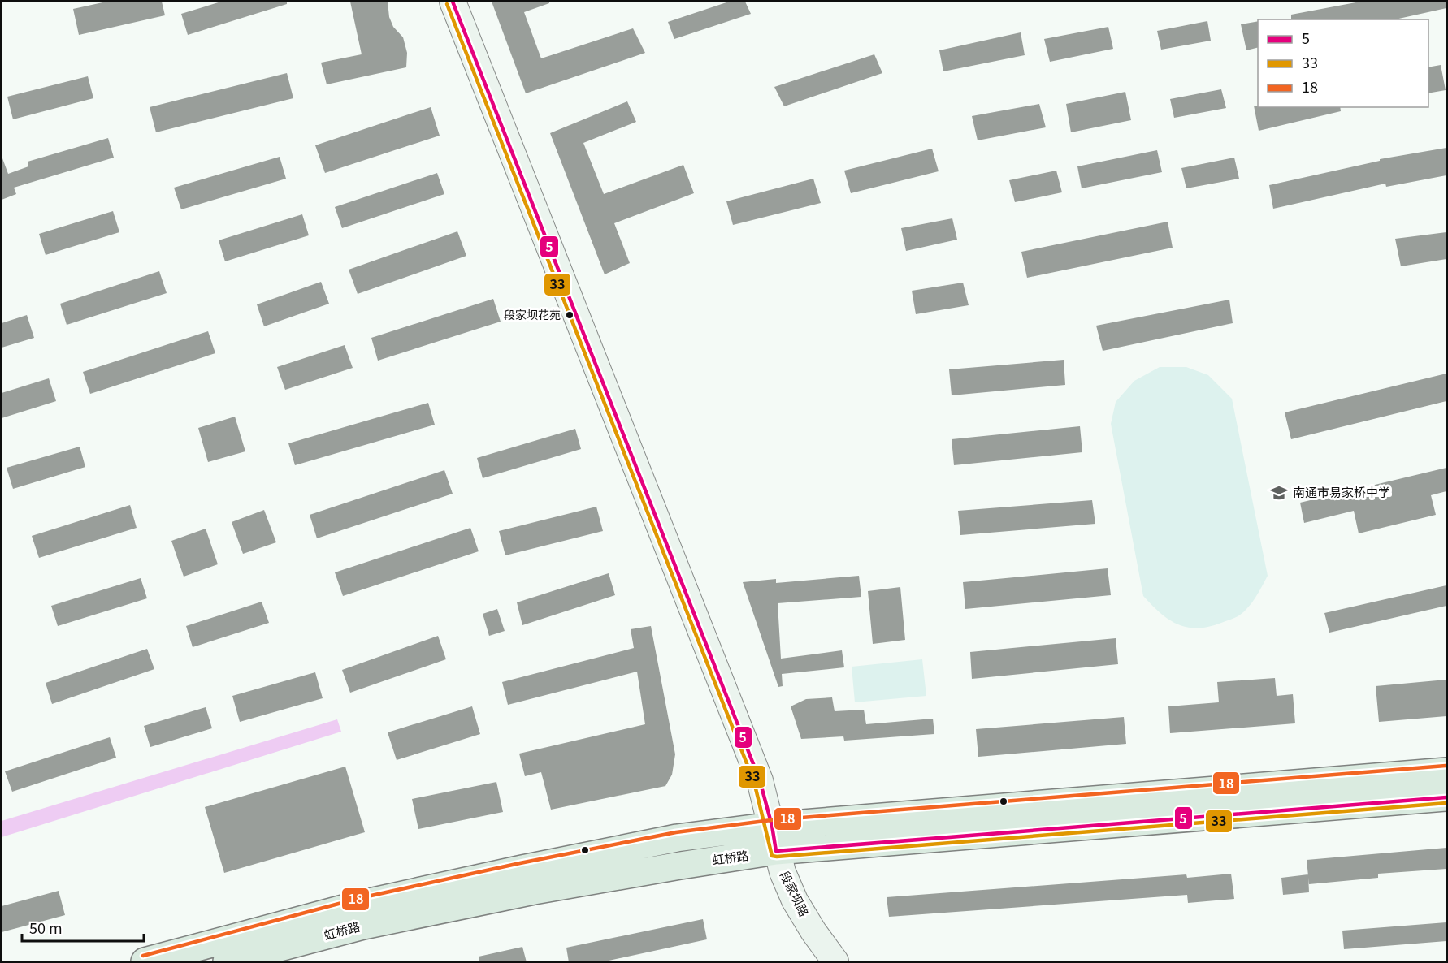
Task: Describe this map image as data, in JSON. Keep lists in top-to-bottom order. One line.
{"streets":{"main road":["虹桥路"],"street":["段家坝路"]},"crossings":[["虹桥路","段家坝路"]],"places":{"other":["段家坝花苑"],"school or university":["南通市易家桥中学"]},"lines":["transit line 5","transit line 33","transit line 18"],"legend":["5","33","18"],"scale_bar":"50 m"}
